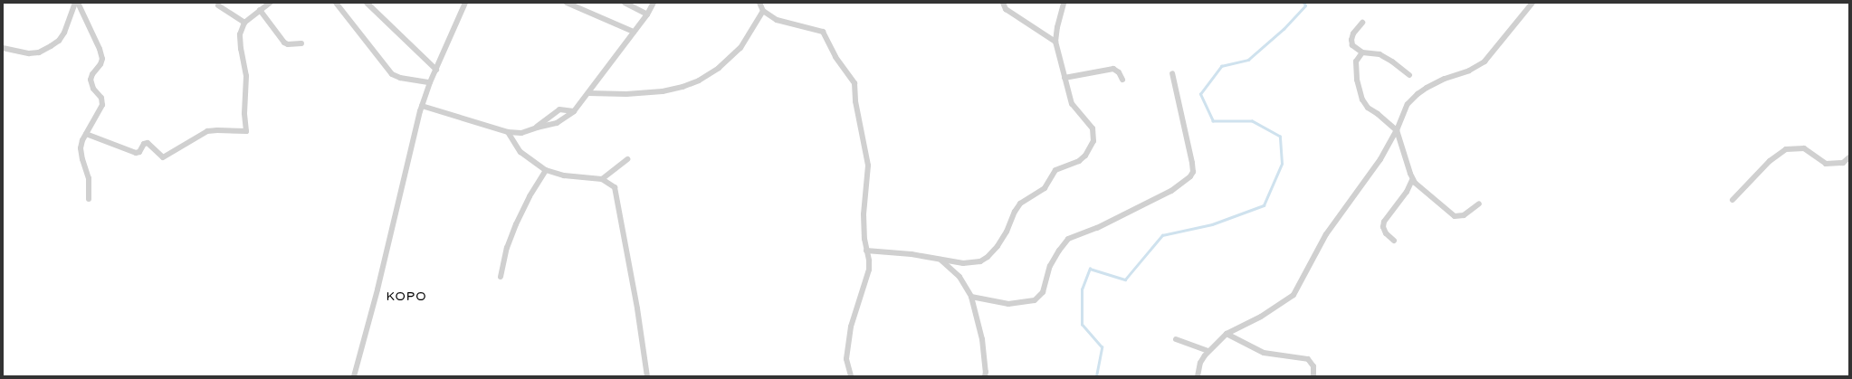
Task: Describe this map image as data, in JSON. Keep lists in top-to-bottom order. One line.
{"districts":["KOPO"]}
